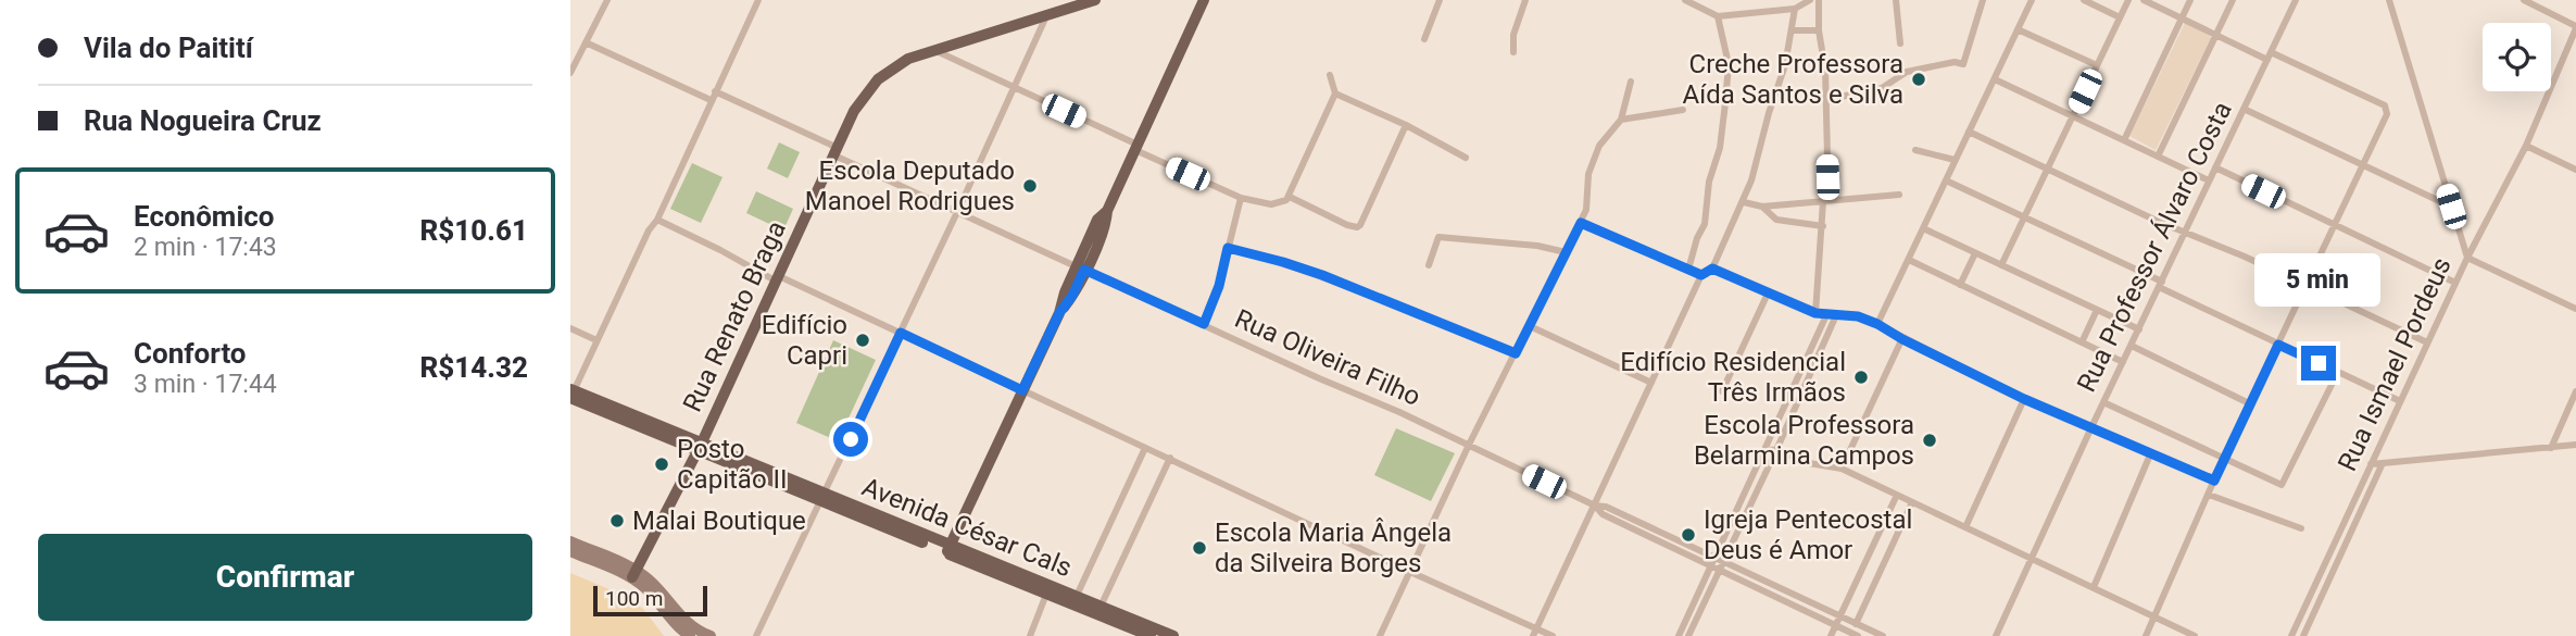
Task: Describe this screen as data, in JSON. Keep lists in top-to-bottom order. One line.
{"streets":{"main road":["Rua Renato Braga","Avenida César Cals"],"street":["Rua Professor Álvaro Costa","Rua Oliveira Filho","Rua Ismael Pordeus"]},"crossings":[["Rua Renato Braga","Rua Oliveira Filho"],["Rua Renato Braga","Avenida César Cals"]],"places":["Creche Professora Aída Santos e Silva","Escola Deputado Manoel Rodrigues","Edifício Capri","Edifício Residencial Três Irmãos","Escola Professora Belarmina Campos","Posto Capitão II","Malai Boutique","Igreja Pentecostal Deus é Amor","Escola Maria Ângela da Silveira Borges"],"scale_bar":"100 m","page":{"banner":["Vila do Paitití","Rua Nogueira Cruz"],"list":[{"name":"Econômico","note":"2 min · 17:43","value":"R$10.61"},{"name":"Conforto","note":"3 min · 17:44","value":"R$14.32"}],"bubble":"5 min","buttons":"Confirmar","scale":"100 m"}}
